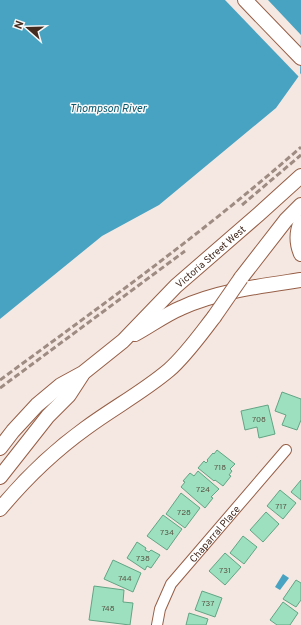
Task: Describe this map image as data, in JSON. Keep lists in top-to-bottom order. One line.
{"streets":{"main road":["Victoria Street West"],"street":["Chaparral Place"]},"water":["Thompson River"],"house_numbers":["708","718","724","717","728","734","738","731","744","737","748"],"north":"left"}
